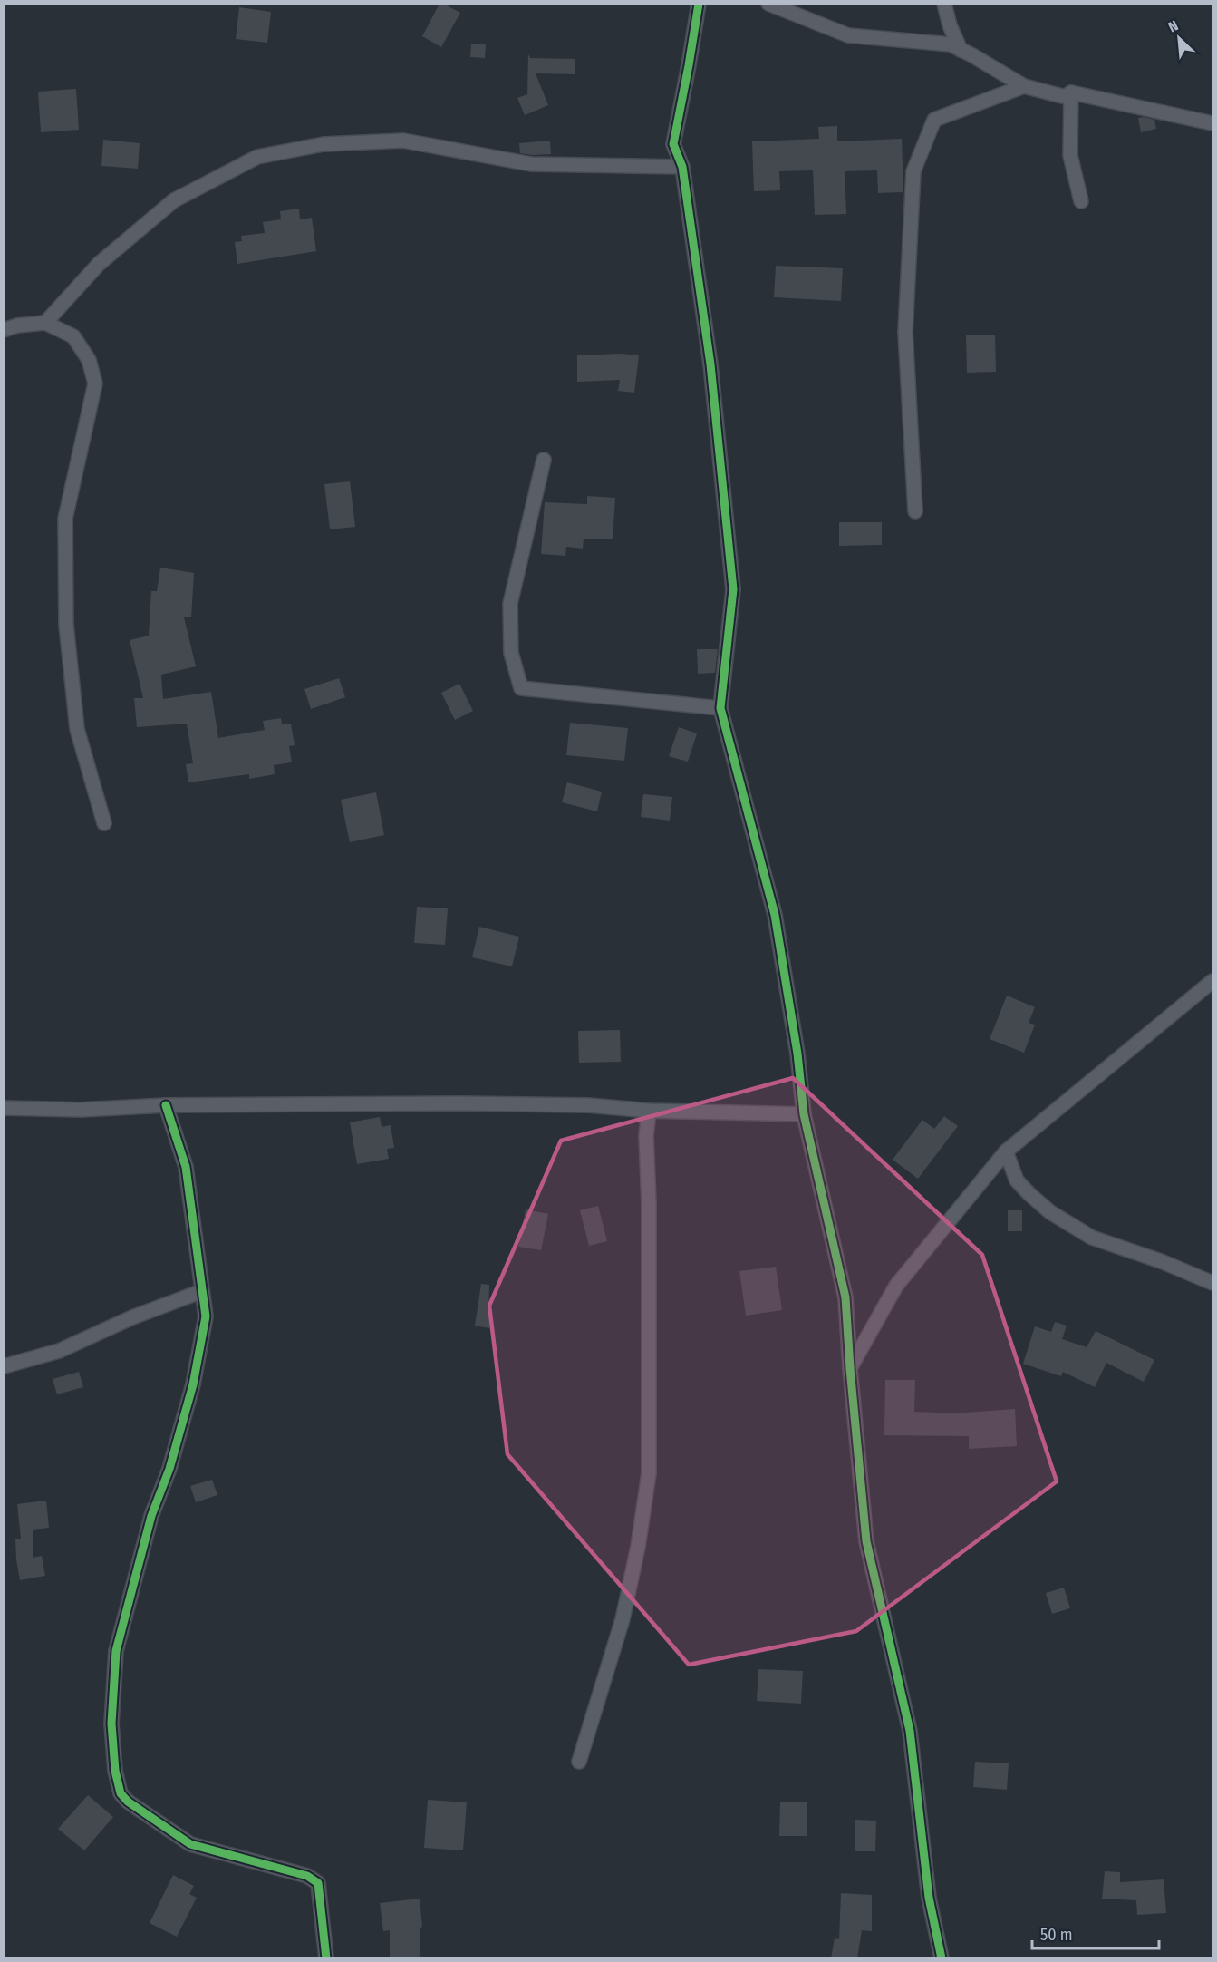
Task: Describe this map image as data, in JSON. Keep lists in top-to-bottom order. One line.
{"scale_bar":"50 m","north":"top left"}
